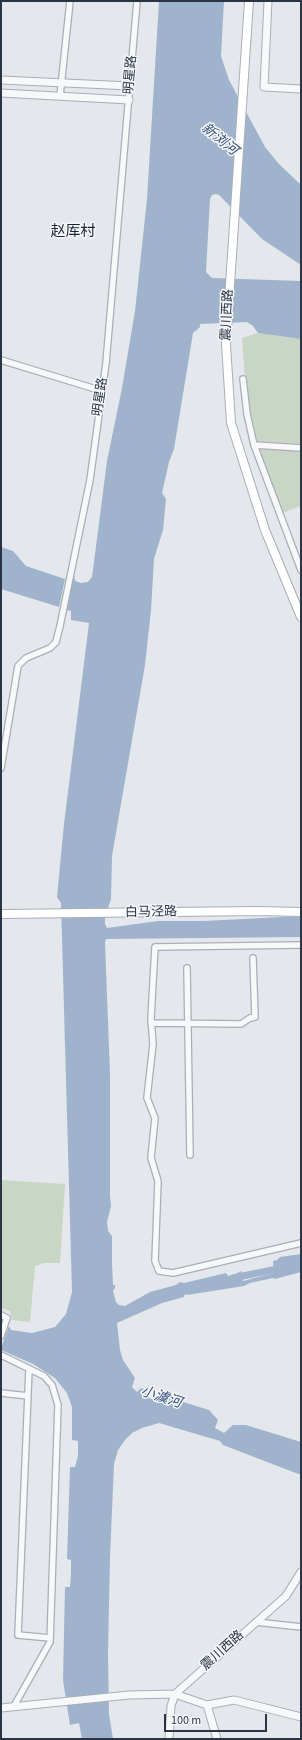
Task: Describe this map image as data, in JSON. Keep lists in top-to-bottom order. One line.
{"streets":{"main road":["震川西路","白马泾路"],"street":["明星路"]},"districts":["赵厍村"],"water":["新浏河","小澞河"],"scale_bar":"100 m"}
